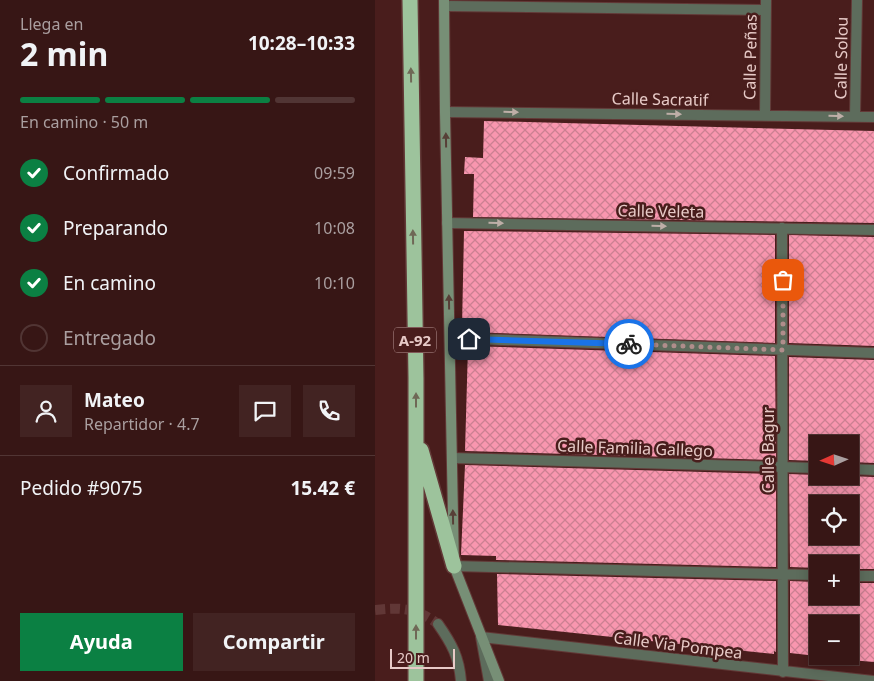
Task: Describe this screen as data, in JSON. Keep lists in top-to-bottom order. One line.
{"streets":{"highway":["A-92"],"street":["Calle Peñas","Calle Solou","Calle Sacratif","Calle Veleta","Calle Familia Gallego","Calle Bagur","Calle Via Pompea"]},"crossings":[["Calle Peñas","Calle Sacratif"],["Calle Solou","Calle Sacratif"],["Calle Veleta","Calle Bagur"],["Calle Familia Gallego","Calle Bagur"],["Calle Bagur","Calle Via Pompea"]],"one_way":["Calle Sacratif","Calle Veleta"],"scale_bar":"20 m","north":"left","page":{"heading":["2 min","Llega en","10:28–10:33"],"panel":["Mateo","Repartidor · 4.7","Pedido #9075","15.42 €"],"bar":"En camino · 50 m","list":[["Confirmado","09:59"],["Preparando","10:08"],["En camino","10:10"],"Entregado"],"map_buttons":["+","−"],"buttons":["Ayuda","Compartir"],"scale":"20 m"}}
